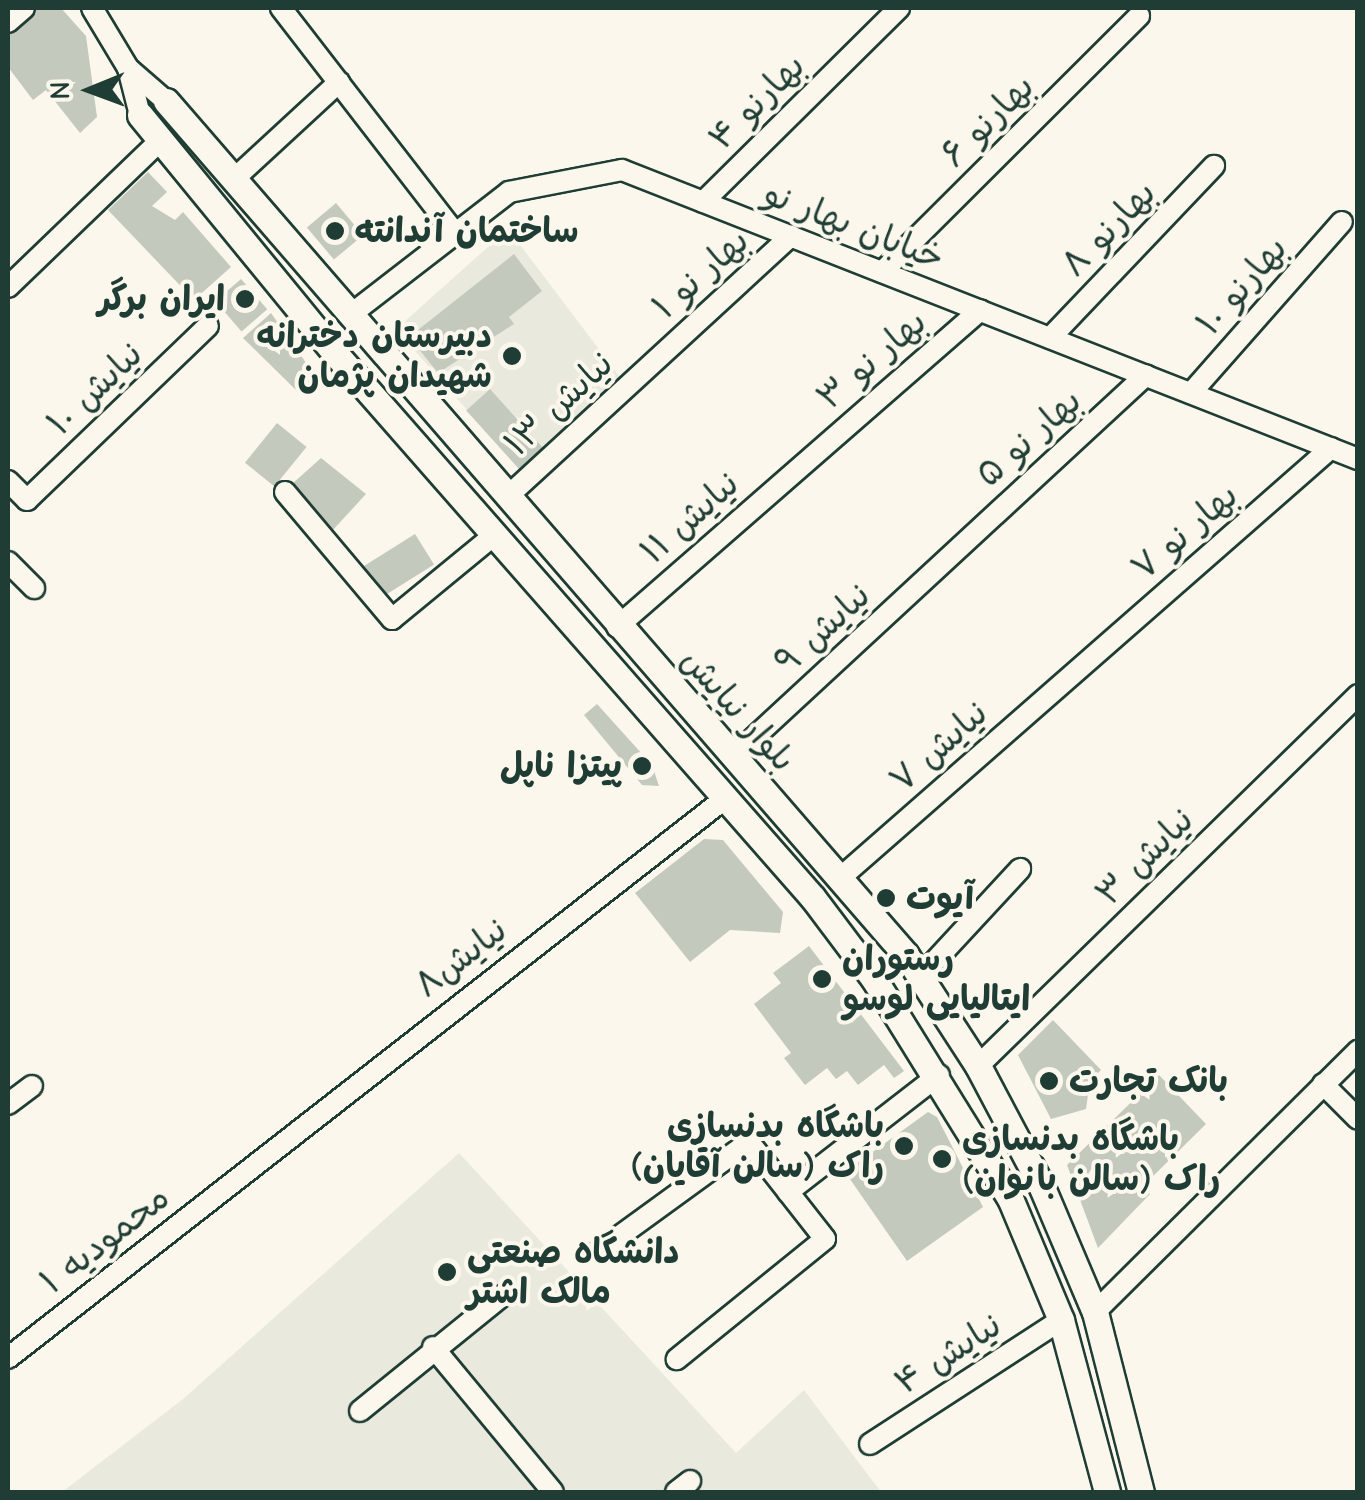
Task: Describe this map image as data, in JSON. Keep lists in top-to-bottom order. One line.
{"streets":{"main road":["بلوار نیایش"],"street":["۴ بهارنو","۶ بهارنو","خیابان بهار نو","۸ بهارنو","۱ بهار نو","۱۰ بهارنو","۳ بهار نو","نیایش ۱۰","نیایش ۱۳","۵ بهار نو","نیایش ۱۱","۷ بهار نو","نیایش ۹","نیایش ۷","نیایش ۳","نیایش۸","۱ محمودیه","نیایش ۴"]},"crossings":[["۴ بهارنو","خیابان بهار نو"],["۶ بهارنو","خیابان بهار نو"],["خیابان بهار نو","۸ بهارنو"],["خیابان بهار نو","۱ بهار نو"],["خیابان بهار نو","۱۰ بهارنو"],["خیابان بهار نو","۳ بهار نو"],["خیابان بهار نو","۵ بهار نو"],["خیابان بهار نو","۷ بهار نو"],["خیابان بهار نو","بلوار نیایش"],["۱ بهار نو","نیایش ۱۳"],["۳ بهار نو","نیایش ۱۱"],["نیایش ۱۳","بلوار نیایش"],["۵ بهار نو","نیایش ۹"],["نیایش ۱۱","بلوار نیایش"],["۷ بهار نو","نیایش ۷"],["نیایش ۹","بلوار نیایش"],["بلوار نیایش","نیایش ۷"],["بلوار نیایش","نیایش ۳"],["بلوار نیایش","نیایش۸"],["بلوار نیایش","نیایش ۴"],["نیایش۸","۱ محمودیه"]],"places":["ساختمان آندانته","ایران برگر","دبیرستان دخترانه شهیدان پژمان","پیتزا ناپل","آیوت","رستوران ایتالیایی لوسو","بانک تجارت","باشگاه بدنسازی راک (سالن آقایان)","باشگاه بدنسازی راک (سالن بانوان)","دانشگاه صنعتی مالک اشتر"],"north":"left"}
